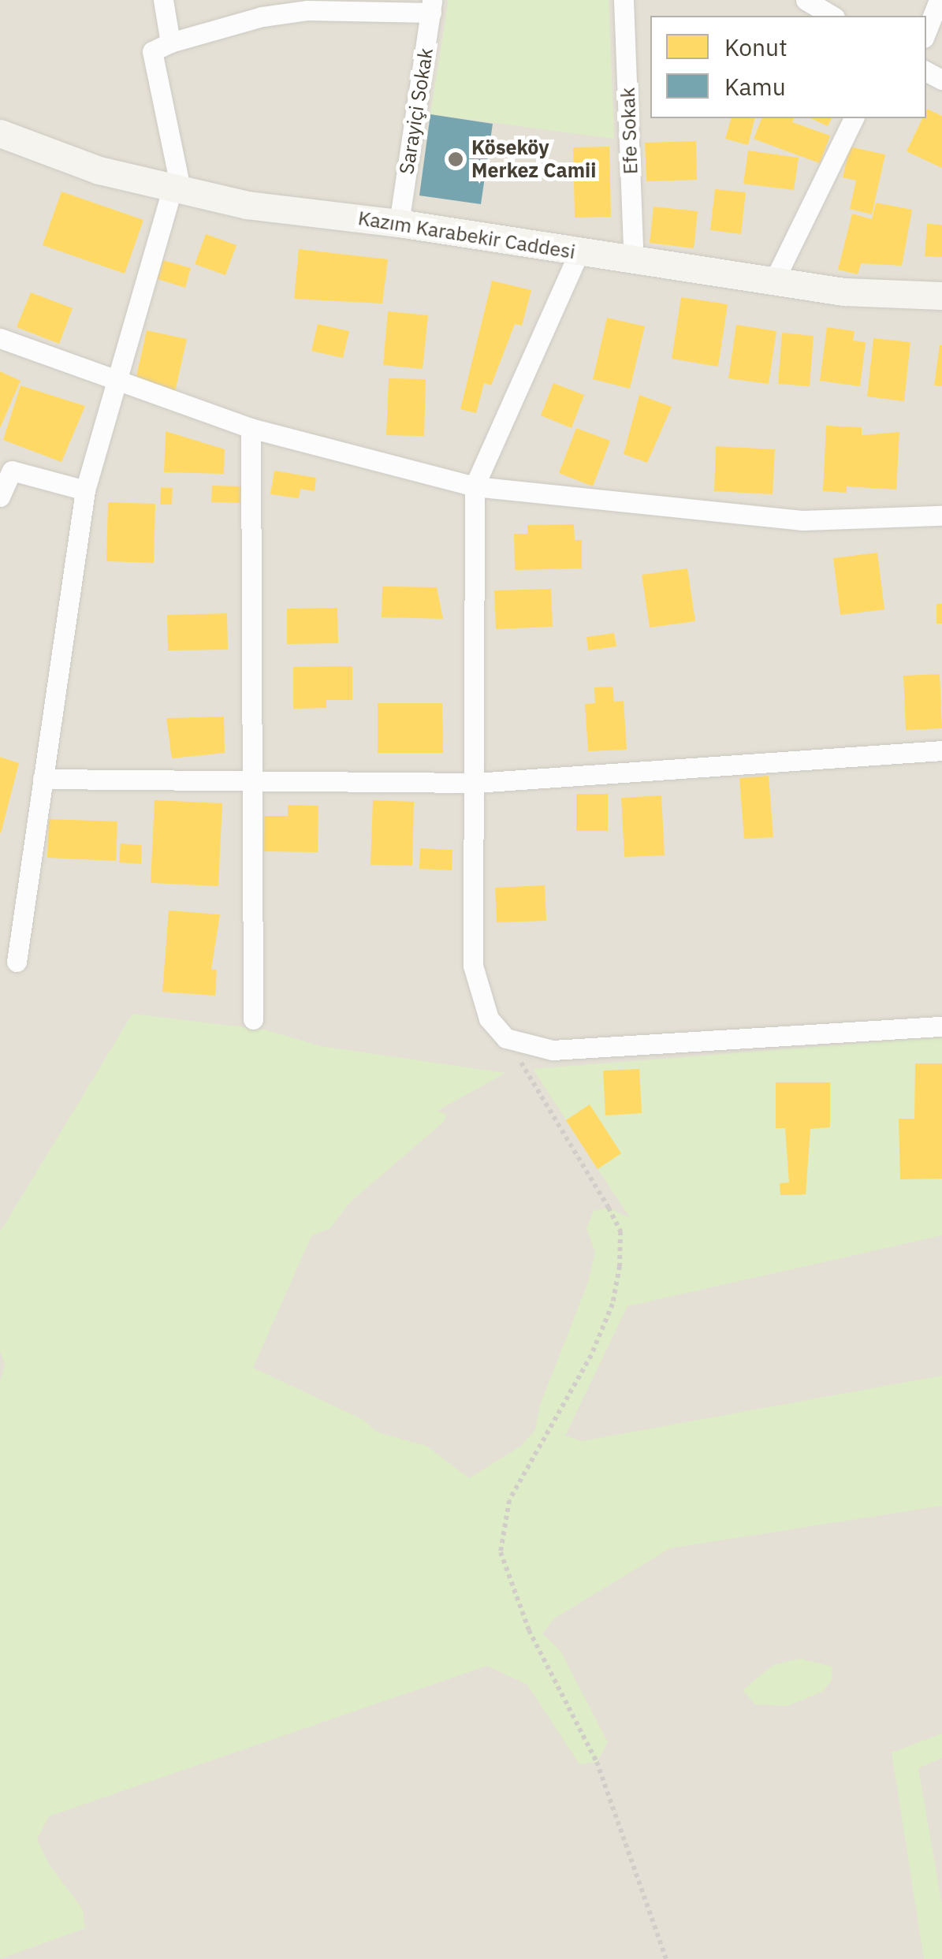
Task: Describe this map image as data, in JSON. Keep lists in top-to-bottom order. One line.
{"streets":{"street":["Sarayiçi Sokak","Efe Sokak","Kazım Karabekir Caddesi"]},"crossings":[["Sarayiçi Sokak","Kazım Karabekir Caddesi"],["Efe Sokak","Kazım Karabekir Caddesi"]],"places":["Köseköy Merkez Camii"],"legend":["Konut","Kamu"]}
